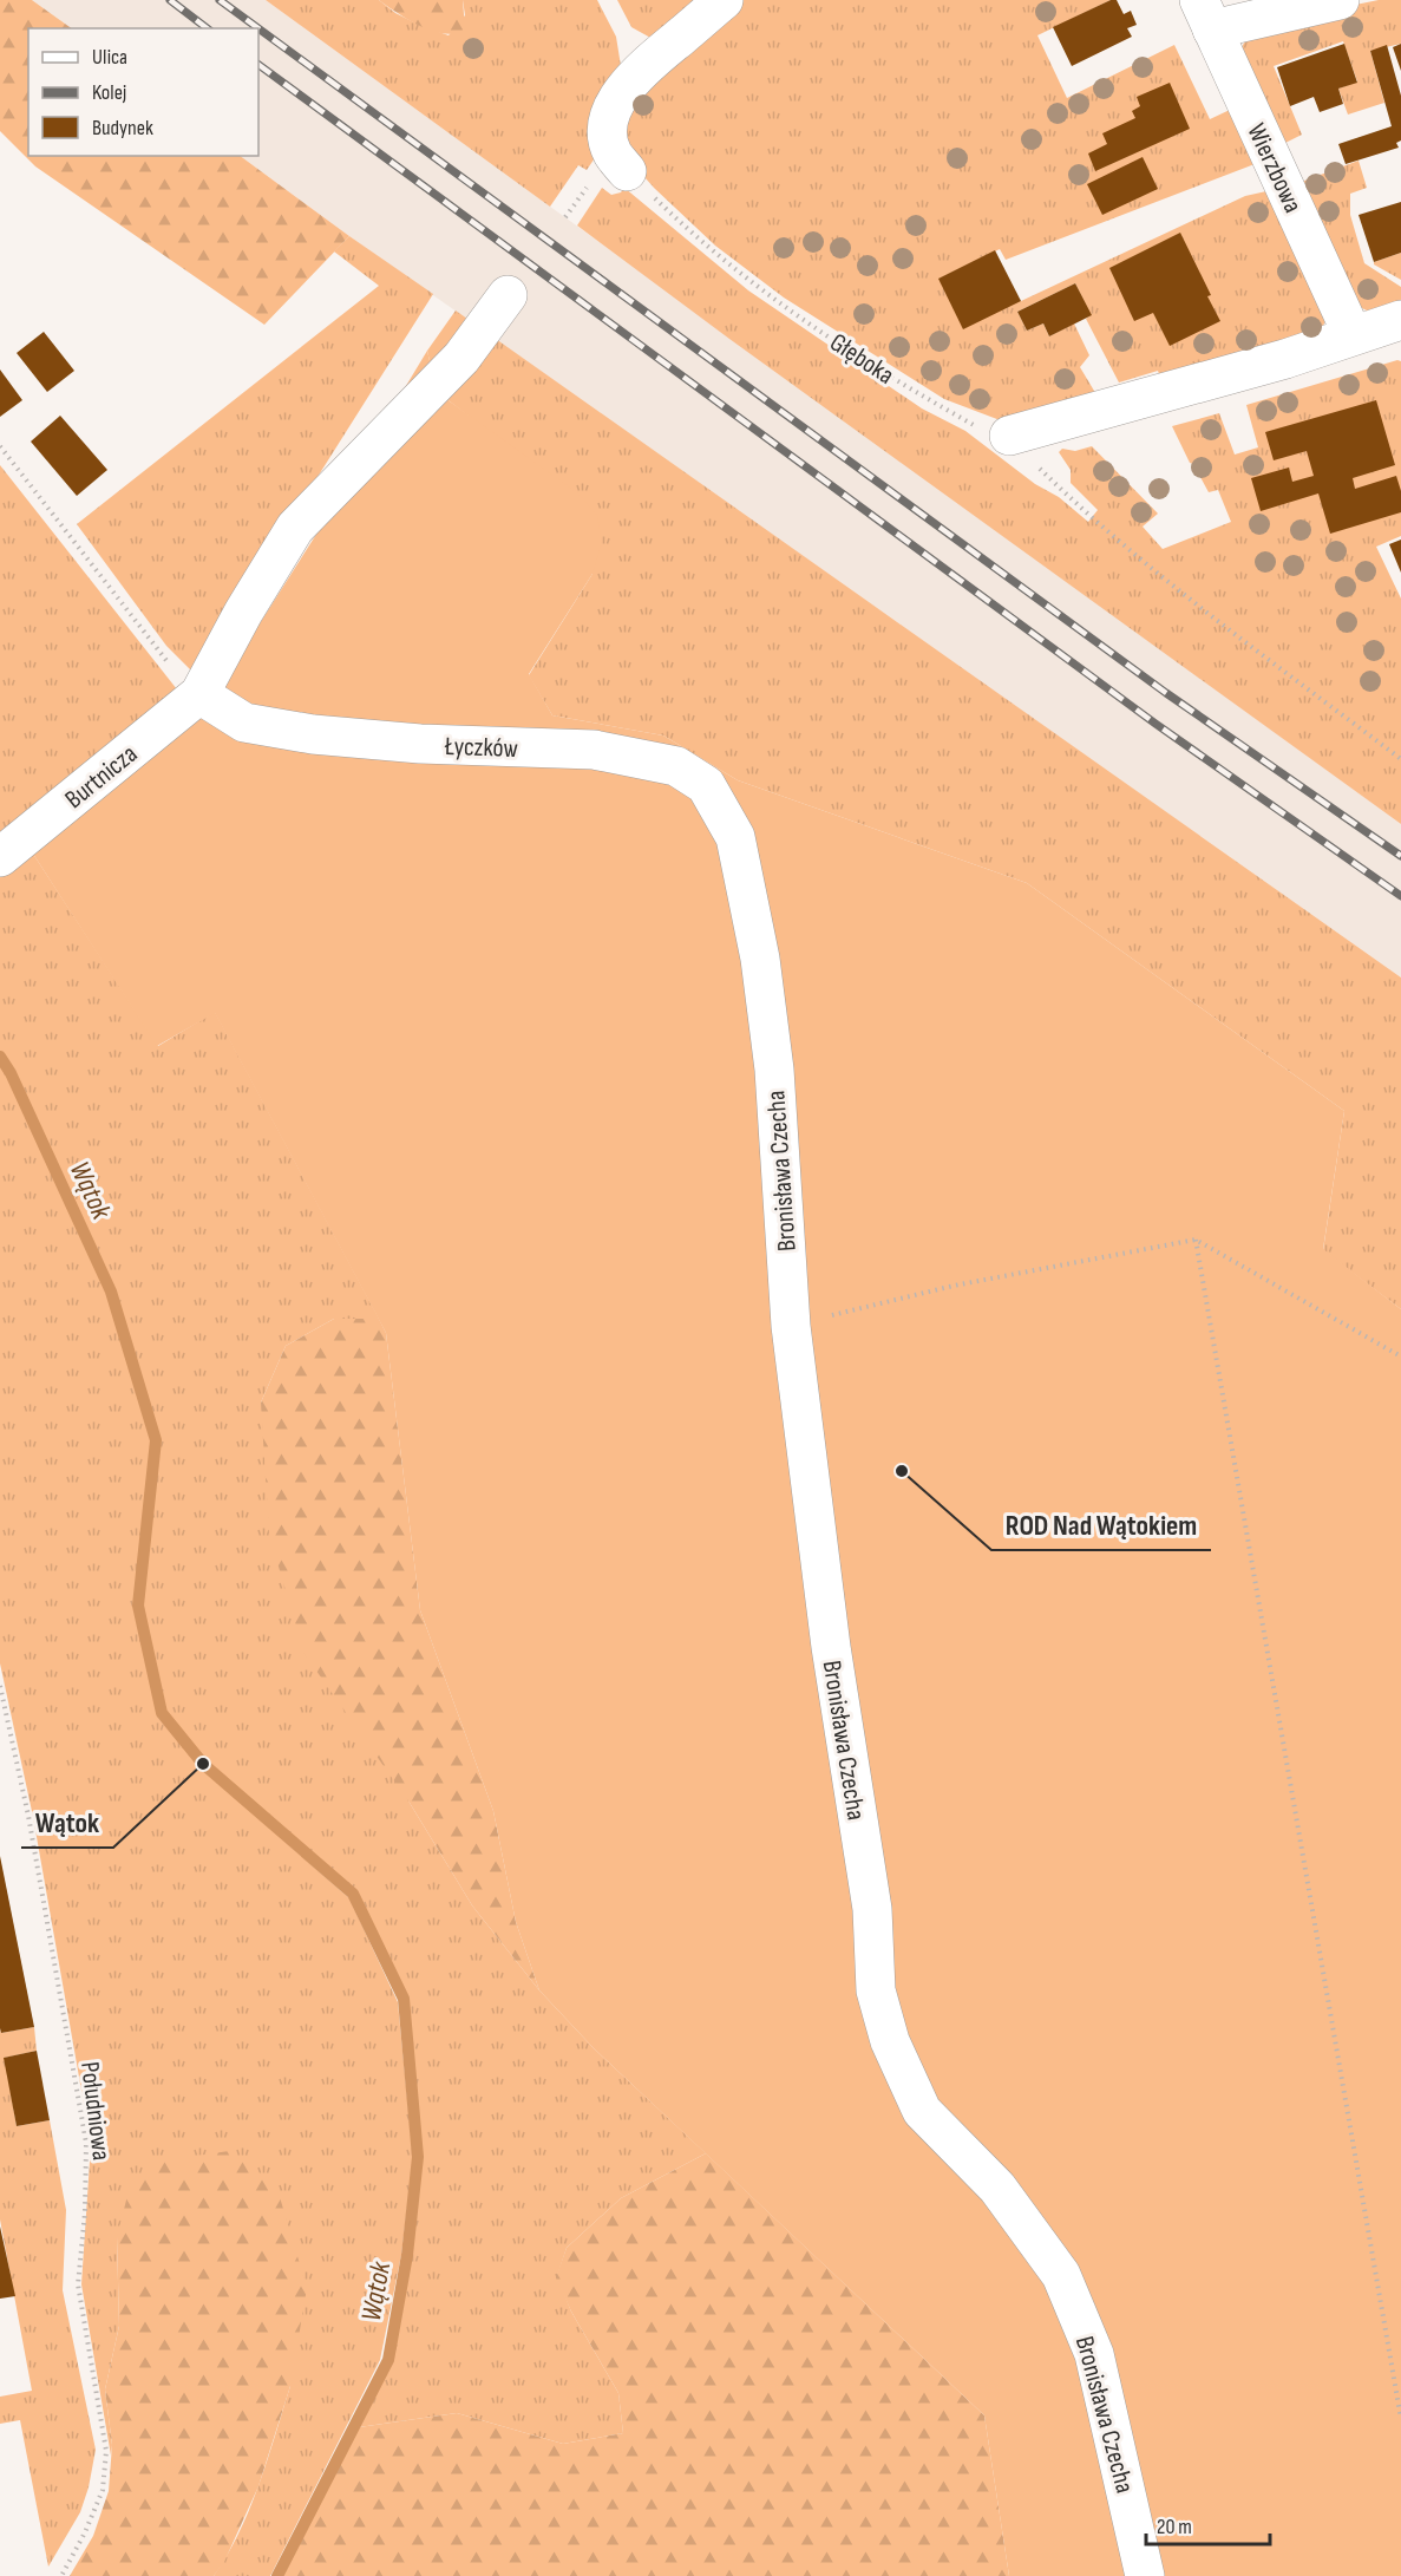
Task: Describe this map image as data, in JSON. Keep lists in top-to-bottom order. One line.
{"streets":{"street":["Wierzbowa","Łyczków","Burtnicza","Bronisława Czecha"],"path":["Głęboka","Południowa"]},"crossings":[["Łyczków","Burtnicza"],["Łyczków","Bronisława Czecha"]],"water":["Wątok"],"places":["ROD Nad Wątokiem","Wątok"],"legend":["Ulica","Kolej","Budynek"],"scale_bar":"20 m"}
